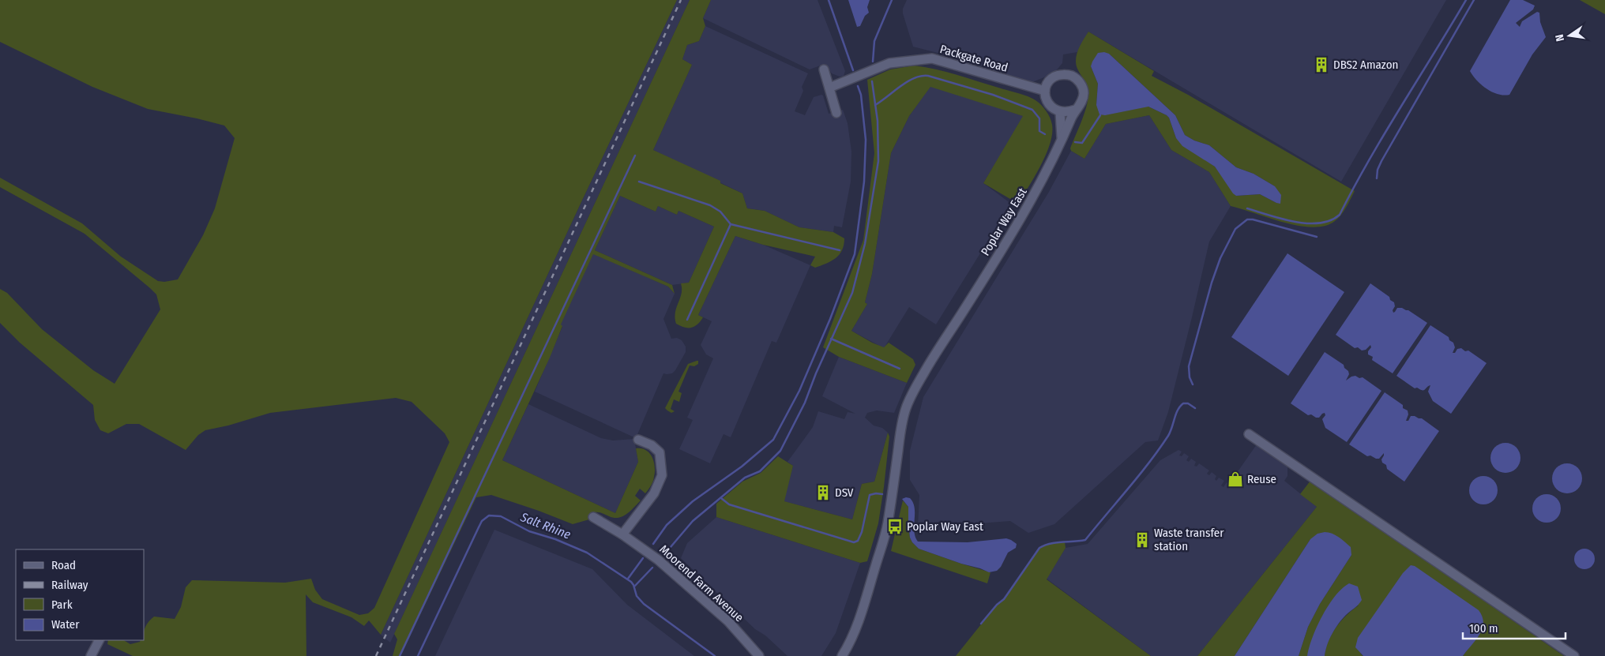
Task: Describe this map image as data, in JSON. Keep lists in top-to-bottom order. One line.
{"streets":{"street":["Packgate Road","Poplar Way East","Moorend Farm Avenue"]},"crossings":[["Packgate Road","Poplar Way East"]],"water":["Salt Rhine"],"places":{"building":["DBS2 Amazon","DSV","Waste transfer station"],"shop":["Reuse"],"bus stop":["Poplar Way East"]},"legend":["Road","Railway","Park","Water"],"scale_bar":"100 m","north":"left"}
